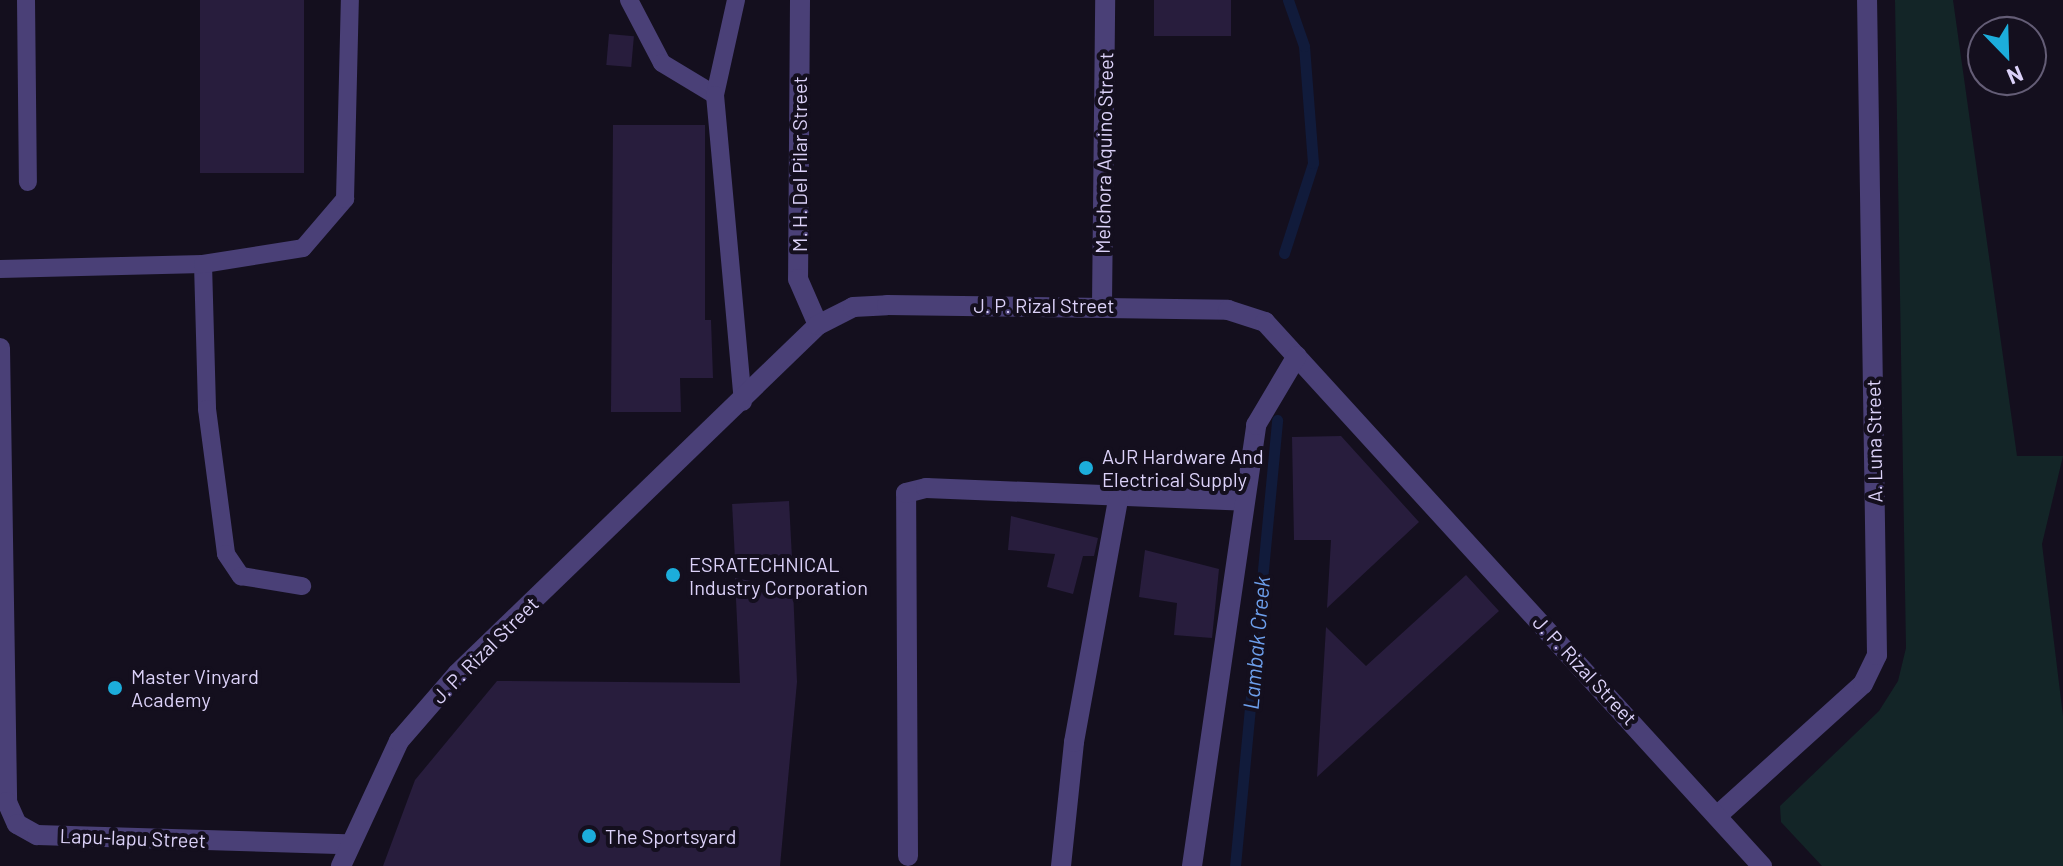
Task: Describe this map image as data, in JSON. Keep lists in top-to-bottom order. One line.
{"streets":{"street":["Melchora Aquino Street","M. H. Del Pilar Street","J. P. Rizal Street","A. Luna Street","Lapu-lapu Street"]},"crossings":[["Melchora Aquino Street","J. P. Rizal Street"],["M. H. Del Pilar Street","J. P. Rizal Street"],["J. P. Rizal Street","A. Luna Street"],["J. P. Rizal Street","Lapu-lapu Street"]],"water":["Lambak Creek"],"places":["AJR Hardware And Electrical Supply","ESRATECHNICAL Industry Corporation","Master Vinyard Academy","The Sportsyard"],"north":"bottom right"}
